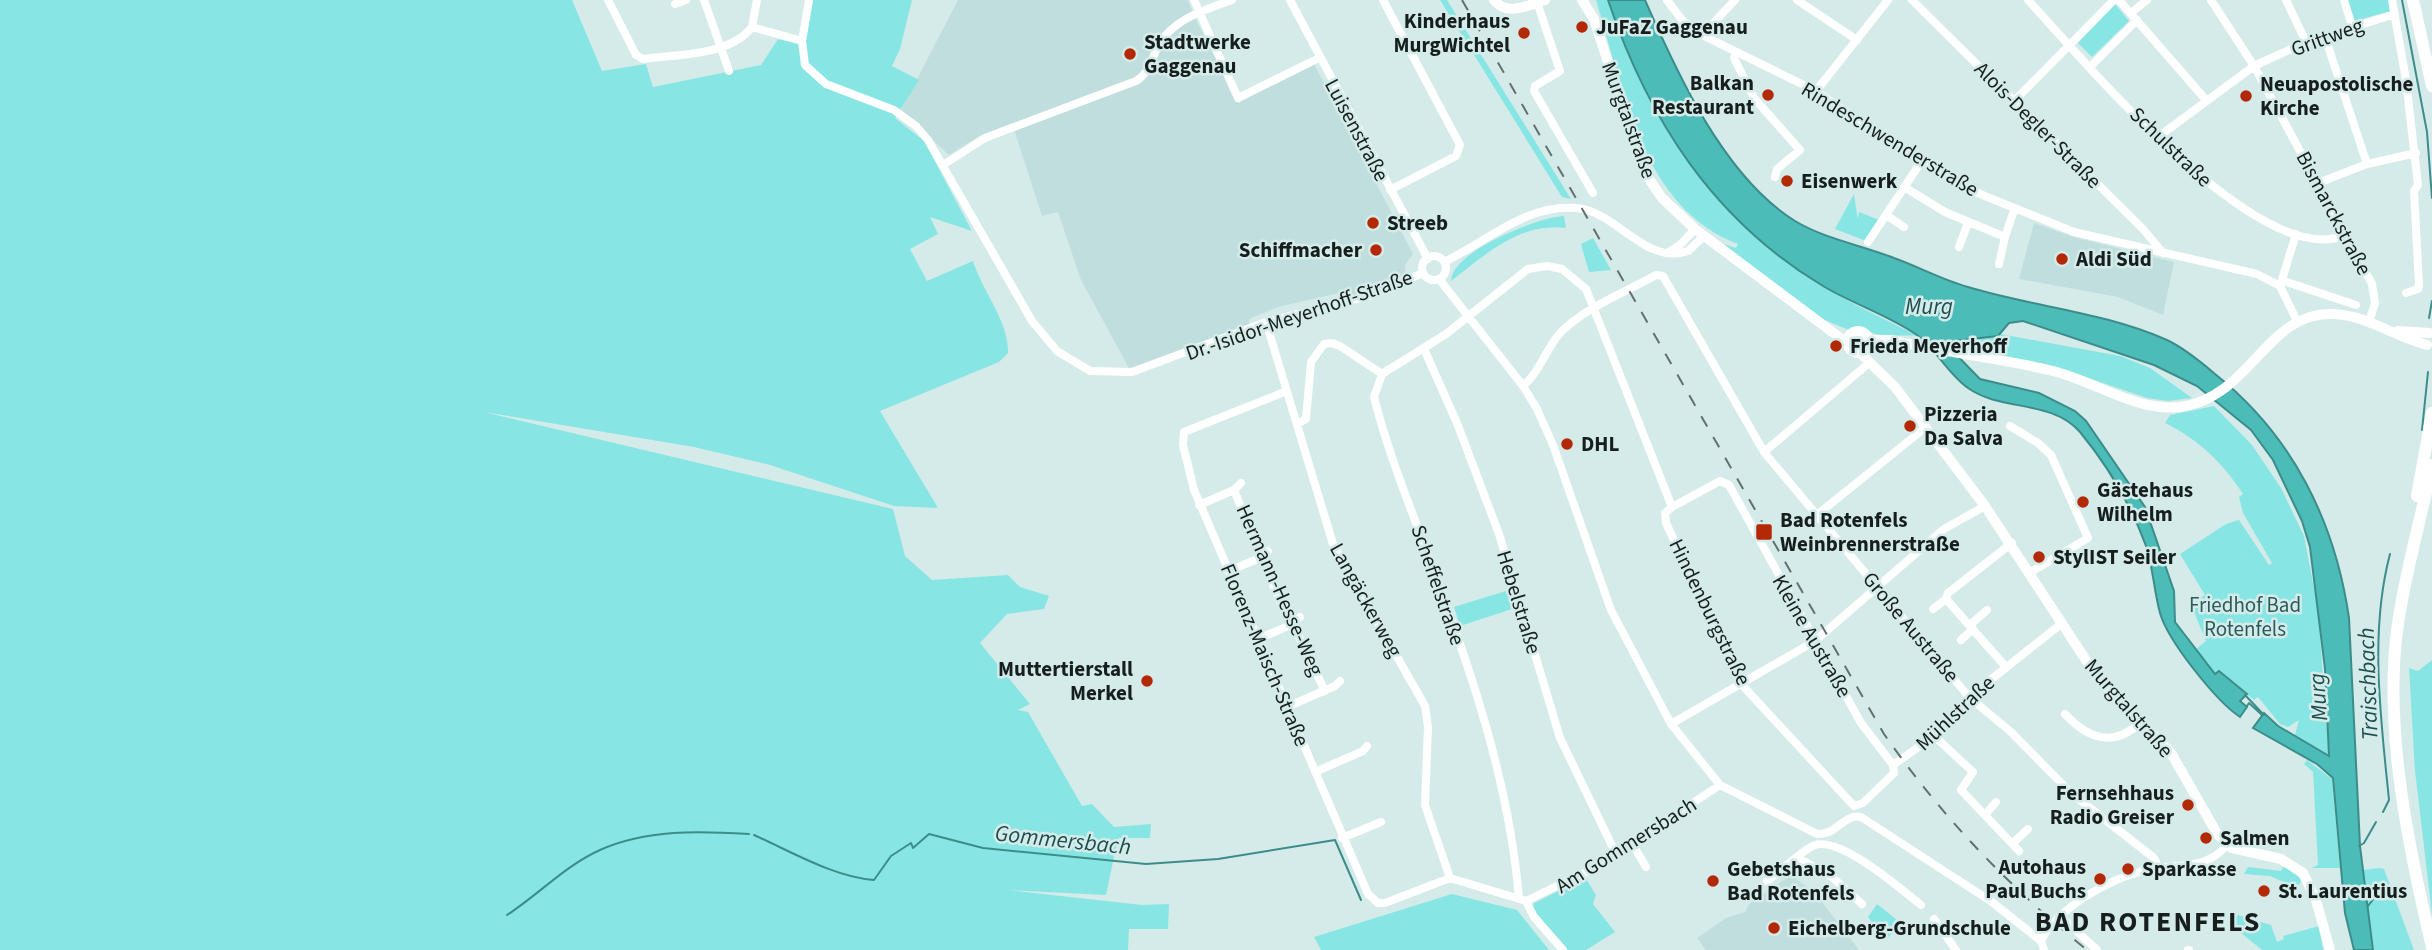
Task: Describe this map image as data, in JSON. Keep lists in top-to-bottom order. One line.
{"streets":{"street":["Grittweg","Murgtalstraße","Alois-Degler-Straße","Luisenstraße","Rindeschwenderstraße","Schulstraße","Bismarckstraße","Dr.-Isidor-Meyerhoff-Straße","Scheffelstraße","Hermann-Hesse-Weg","Langäckerweg","Hebelstraße","Hindenburgstraße","Große Austraße","Kleine Austraße","Florenz-Maisch-Straße","Mühlstraße","Am Gommersbach"]},"crossings":[["Grittweg","Schulstraße"],["Grittweg","Bismarckstraße"],["Murgtalstraße","Mühlstraße"],["Alois-Degler-Straße","Rindeschwenderstraße"],["Luisenstraße","Dr.-Isidor-Meyerhoff-Straße"],["Schulstraße","Bismarckstraße"],["Dr.-Isidor-Meyerhoff-Straße","Langäckerweg"],["Scheffelstraße","Am Gommersbach"],["Langäckerweg","Florenz-Maisch-Straße"],["Hebelstraße","Am Gommersbach"],["Hindenburgstraße","Große Austraße"],["Hindenburgstraße","Kleine Austraße"],["Hindenburgstraße","Mühlstraße"],["Große Austraße","Mühlstraße"],["Kleine Austraße","Mühlstraße"],["Mühlstraße","Am Gommersbach"]],"districts":["BAD ROTENFELS"],"water":["Murg","Traischbach","Gommersbach"],"parks":["Friedhof Bad Rotenfels"],"places":{"other":["JuFaZ Gaggenau","Kinderhaus MurgWichtel","Stadtwerke Gaggenau","Balkan Restaurant","Neuapostolische Kirche","Eisenwerk","Streeb","Schiffmacher","Aldi Süd","Frieda Meyerhoff","Pizzeria Da Salva","DHL","Gästehaus Wilhelm","StylIST Seiler","Muttertierstall Merkel","Fernsehhaus Radio Greiser","Salmen","Sparkasse","Autohaus Paul Buchs","Gebetshaus Bad Rotenfels","St. Laurentius","Eichelberg-Grundschule"],"transit":["Bad Rotenfels Weinbrennerstraße"]}}
